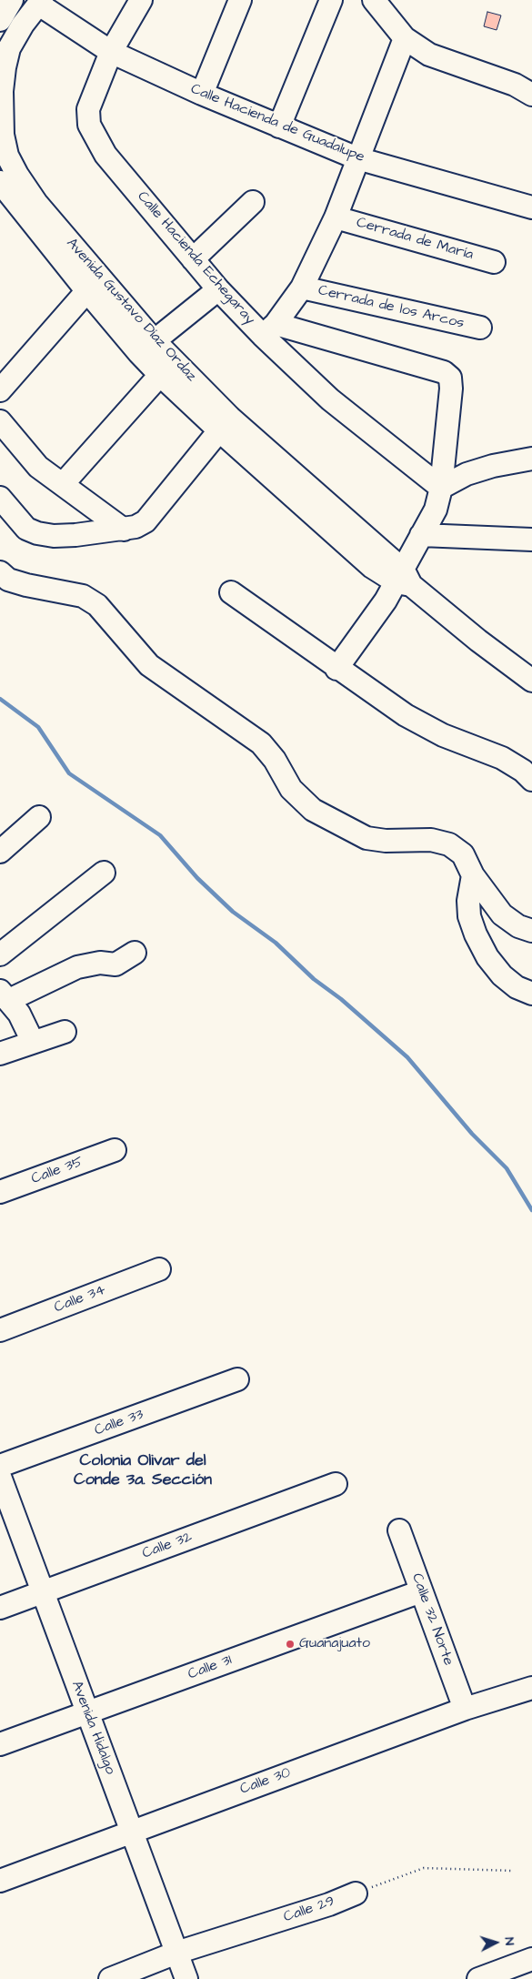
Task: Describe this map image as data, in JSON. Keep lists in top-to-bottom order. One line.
{"streets":{"street":["Calle Hacienda de Guadalupe","Cerrada de María","Calle Hacienda Echegaray","Cerrada de los Arcos","Avenida Gustavo Díaz Ordaz","Calle 35","Calle 34","Calle 33","Calle 32","Calle 32 Norte","Calle 31","Avenida Hidalgo","Calle 30","Calle 29"]},"crossings":[["Calle Hacienda de Guadalupe","Calle Hacienda Echegaray"],["Calle Hacienda de Guadalupe","Avenida Gustavo Díaz Ordaz"],["Calle 32","Avenida Hidalgo"],["Calle 32 Norte","Calle 31"],["Calle 32 Norte","Calle 30"],["Calle 31","Avenida Hidalgo"],["Avenida Hidalgo","Calle 30"],["Avenida Hidalgo","Calle 29"]],"districts":["Colonia Olivar del Conde 3a. Sección"],"places":["Guanajuato"],"north":"right"}
